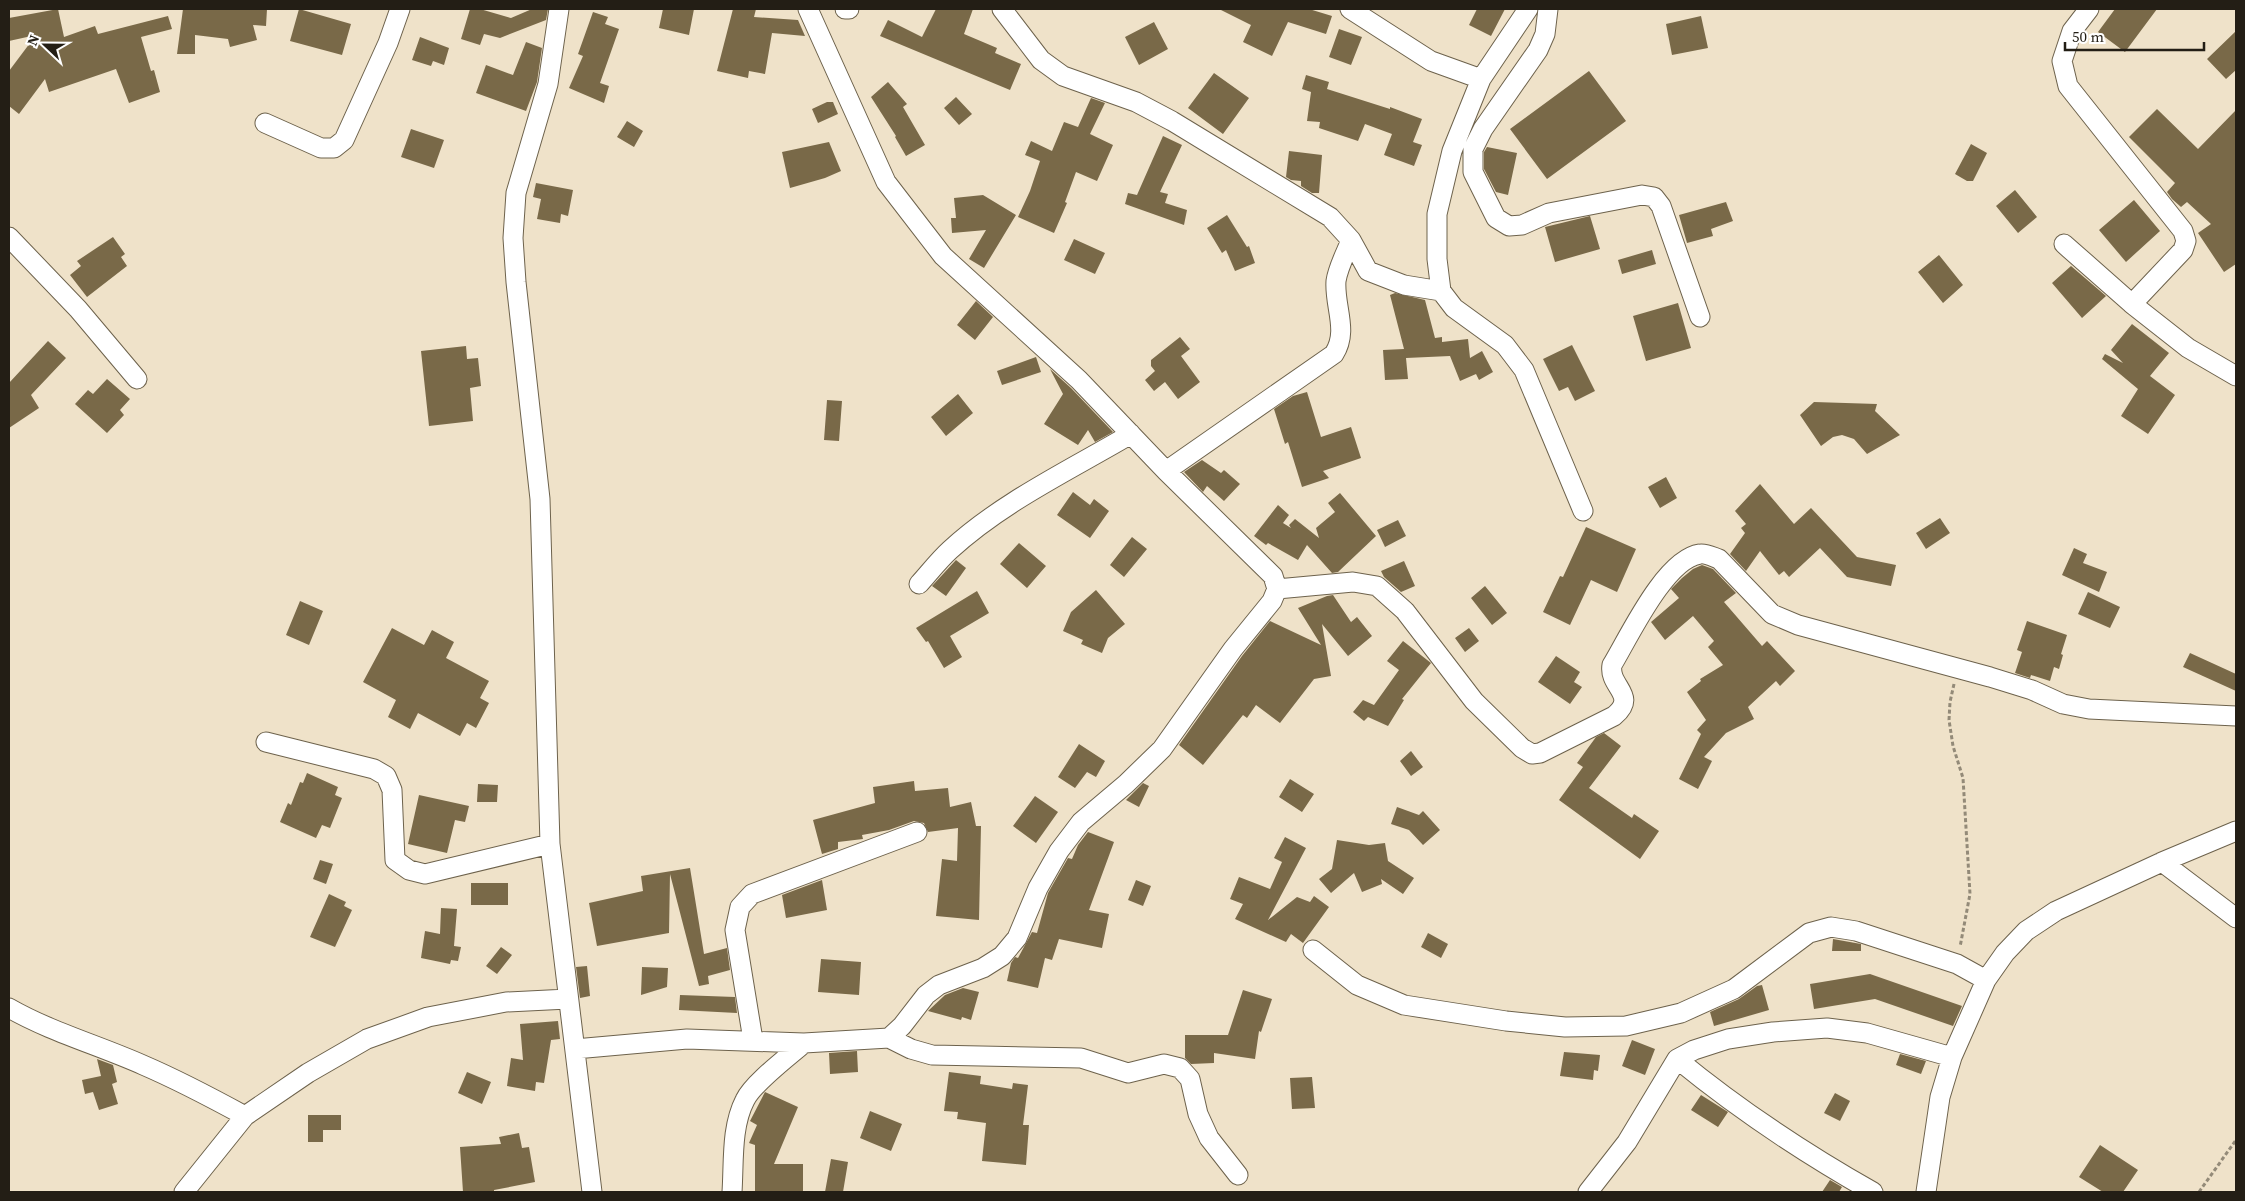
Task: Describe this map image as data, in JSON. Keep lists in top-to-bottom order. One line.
{"scale_bar":"50 m","north":"left"}
